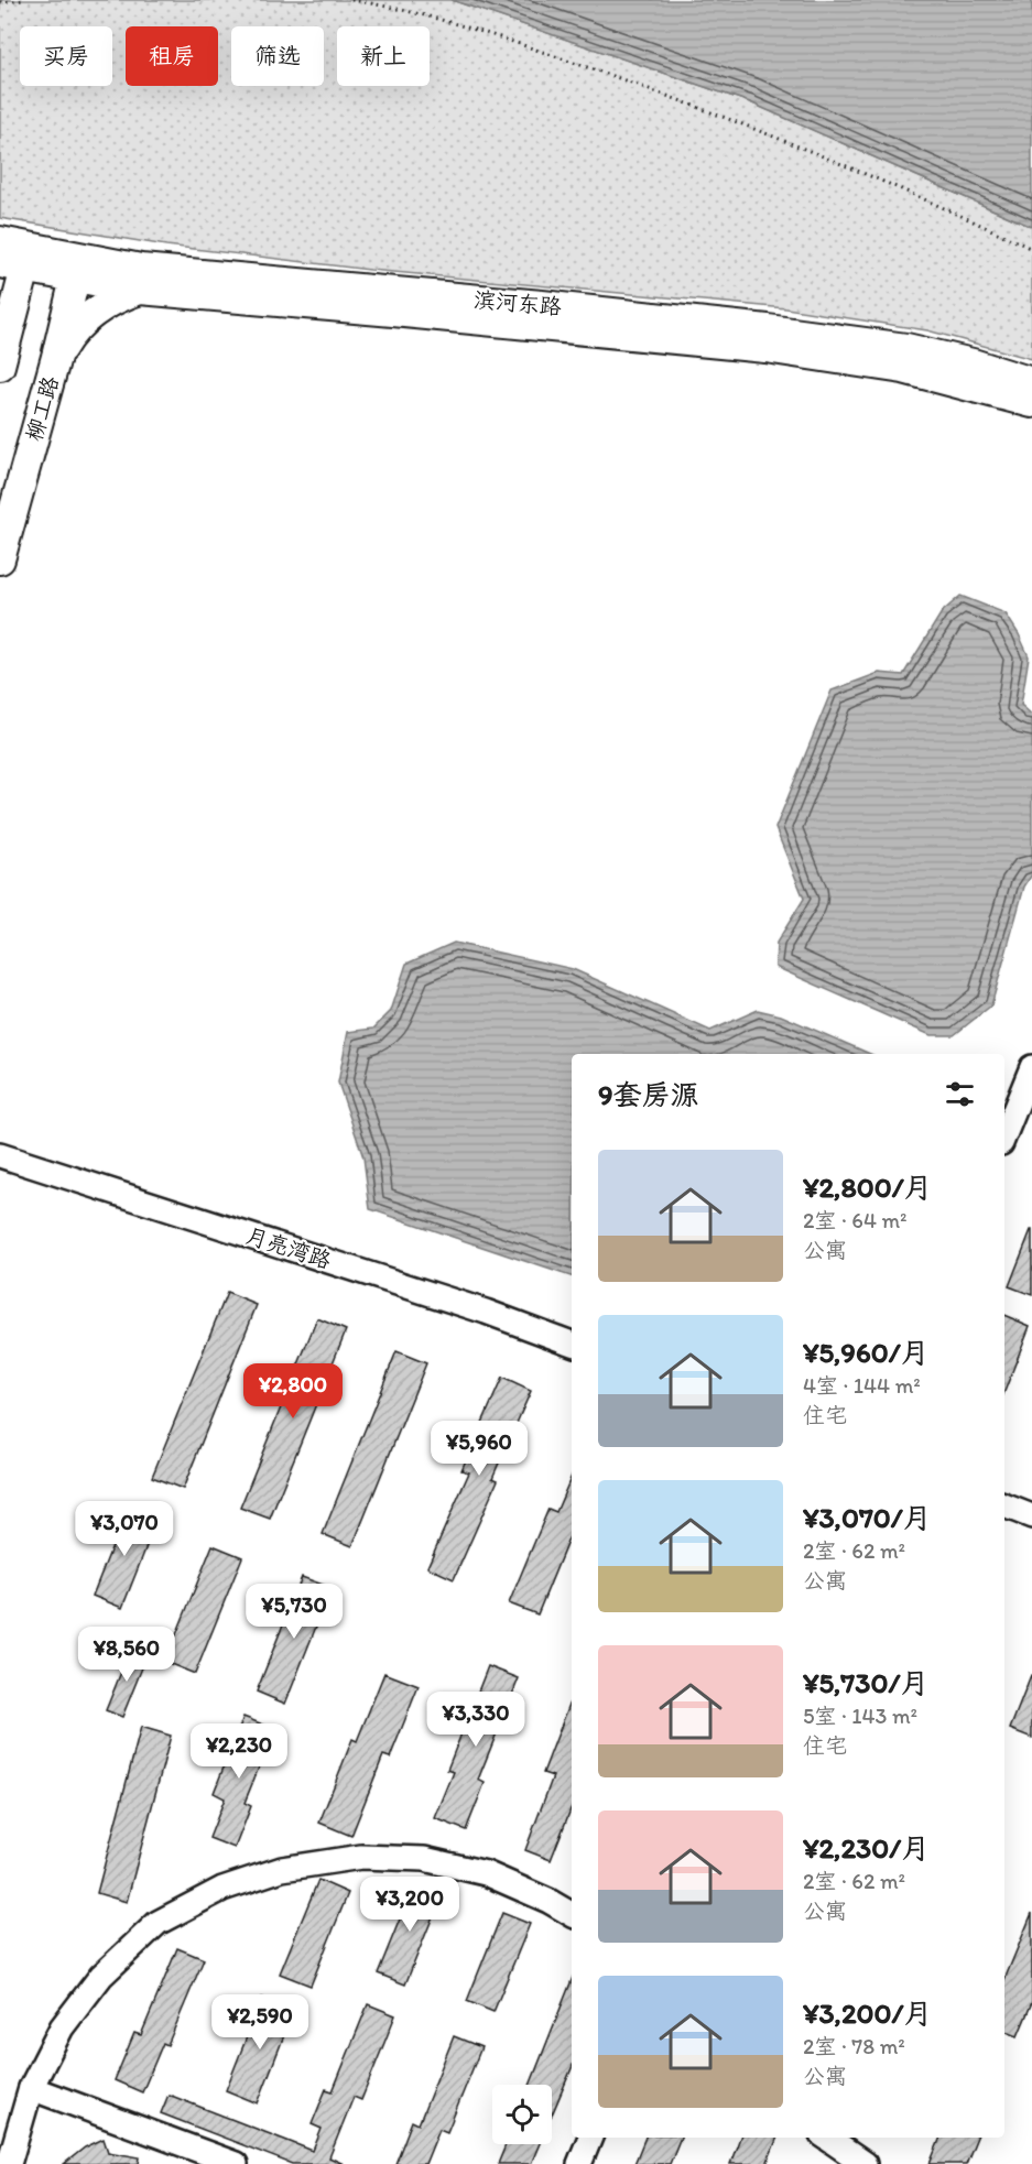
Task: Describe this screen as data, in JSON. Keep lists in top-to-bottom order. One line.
{"streets":{"main road":["滨河东路","柳工路"],"street":["月亮湾路"]},"crossings":[["滨河东路","柳工路"]],"page":{"chip":["买房","租房","筛选","新上"],"heading":"9套房源","list":[{"name":"¥2,800/月","note":"2室 · 64 m² · 公寓"},{"name":"¥5,960/月","note":"4室 · 144 m² · 住宅"},{"name":"¥3,070/月","note":"2室 · 62 m² · 公寓"},{"name":"¥5,730/月","note":"5室 · 143 m² · 住宅"},{"name":"¥2,230/月","note":"2室 · 62 m² · 公寓"},{"name":"¥3,200/月","note":"2室 · 78 m² · 公寓"}],"price":["¥2,800","¥5,960","¥3,070","¥5,730","¥8,560","¥3,330","¥2,230","¥3,200","¥2,590"]}}
